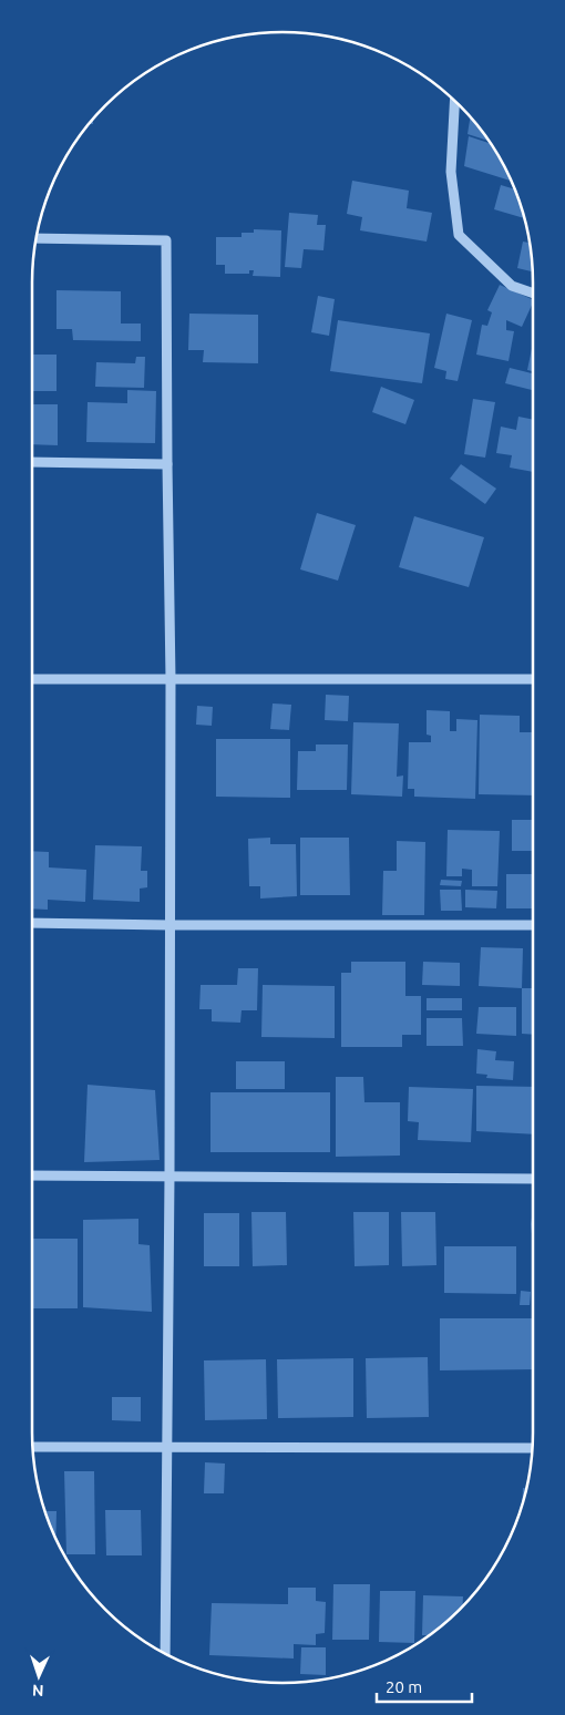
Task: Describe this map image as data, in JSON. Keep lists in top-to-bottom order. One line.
{"scale_bar":"20 m","north":"bottom"}
